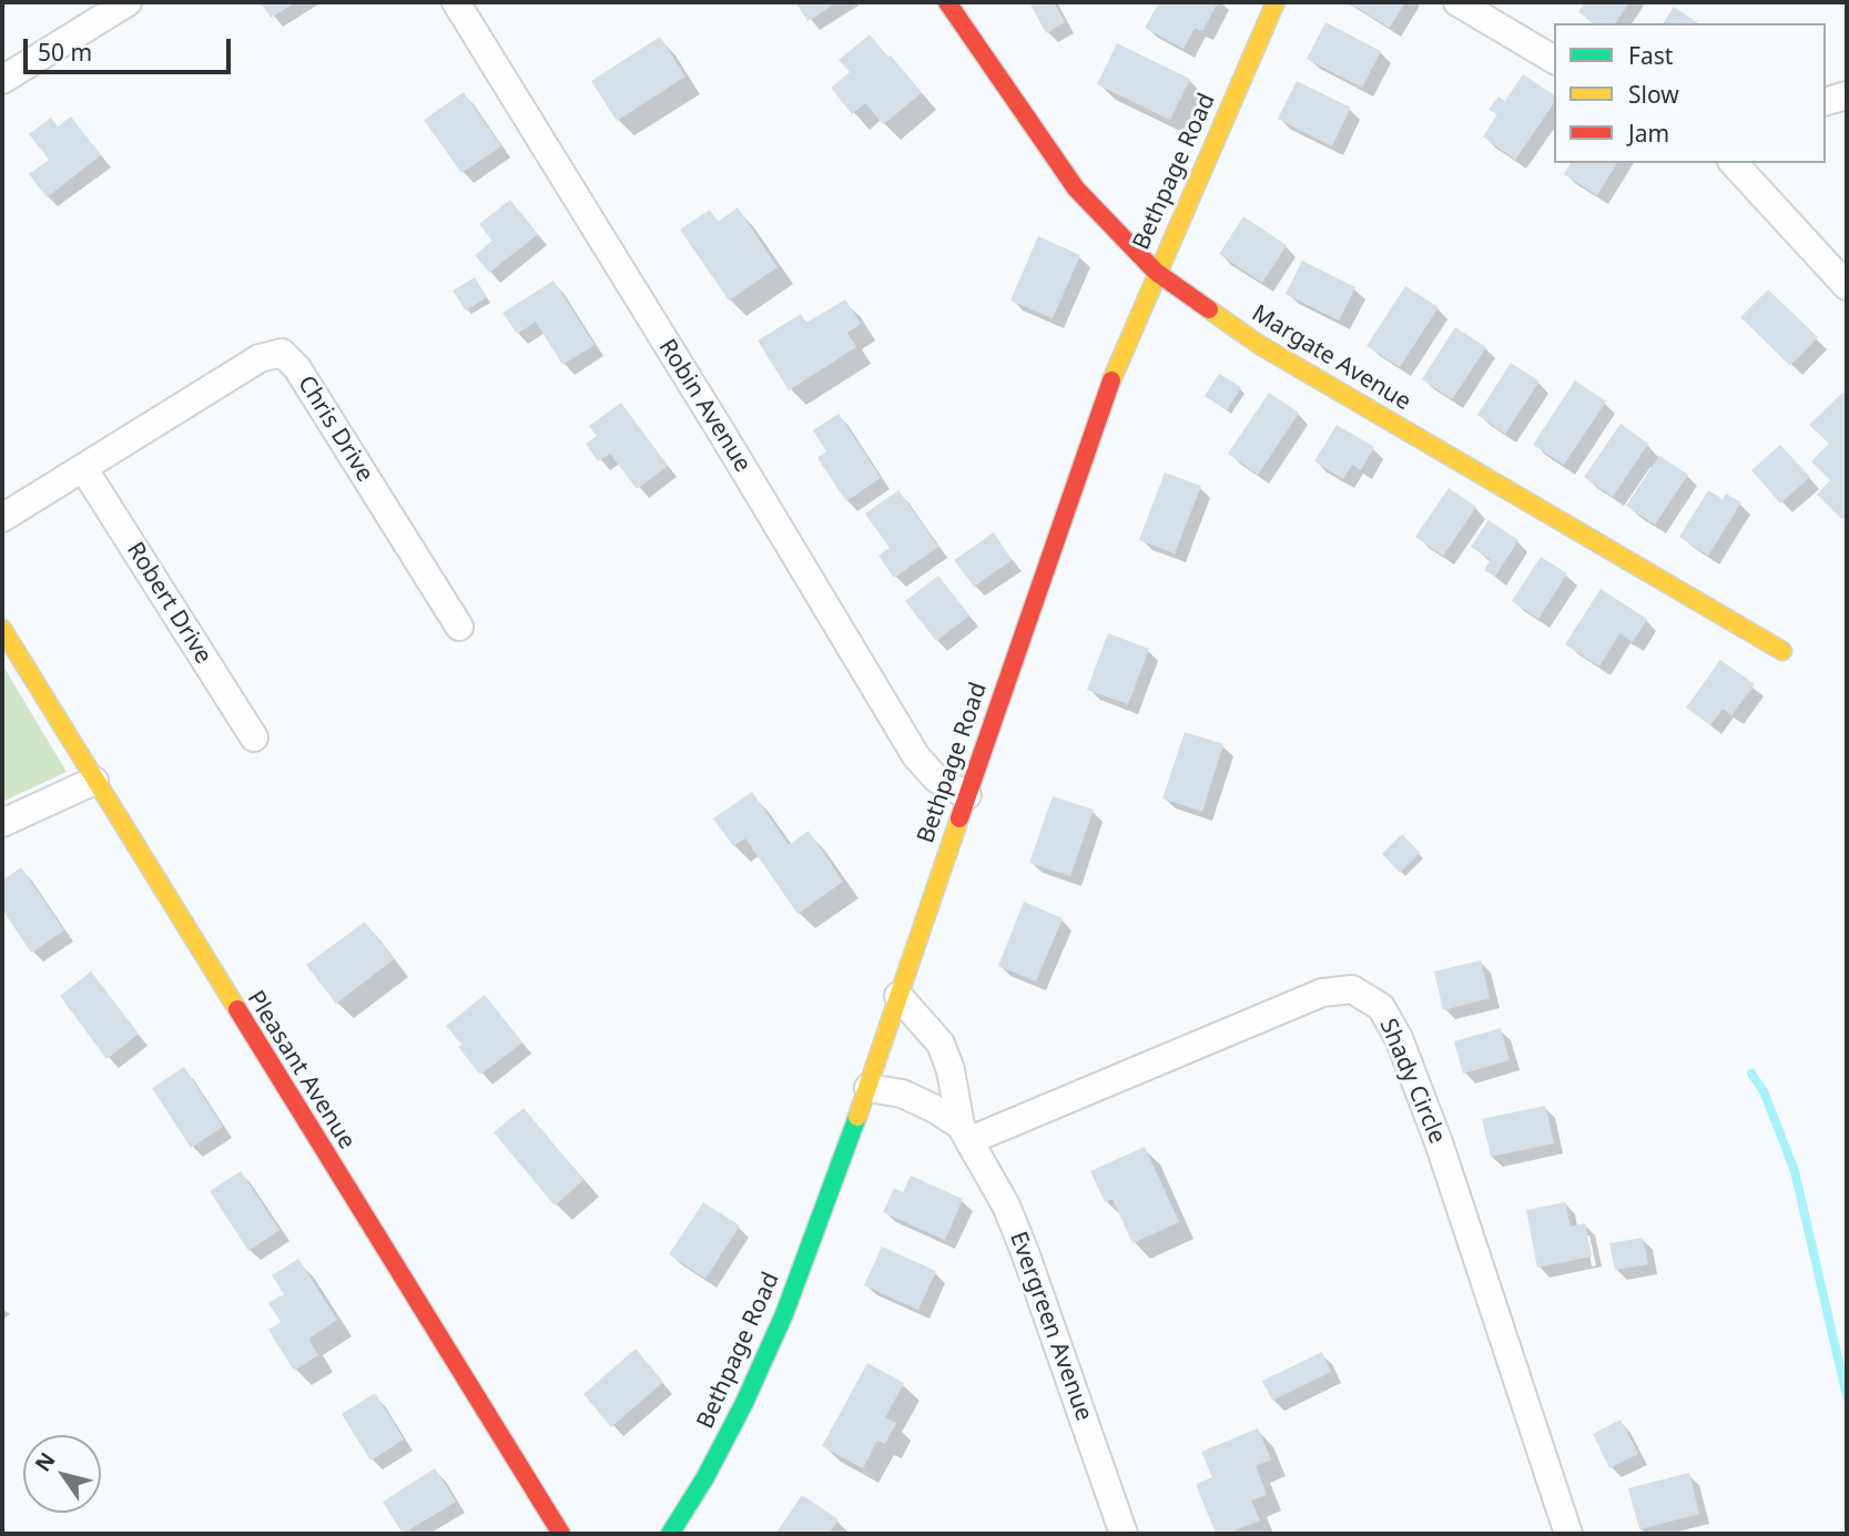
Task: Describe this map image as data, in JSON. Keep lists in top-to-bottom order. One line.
{"streets":{"street":["Bethpage Road","Margate Avenue","Robin Avenue","Chris Drive","Robert Drive","Pleasant Avenue","Shady Circle","Evergreen Avenue"]},"crossings":[["Bethpage Road","Margate Avenue"],["Bethpage Road","Robin Avenue"],["Bethpage Road","Evergreen Avenue"],["Chris Drive","Robert Drive"],["Shady Circle","Evergreen Avenue"]],"legend":["Fast","Slow","Jam"],"scale_bar":"50 m","north":"top left"}
